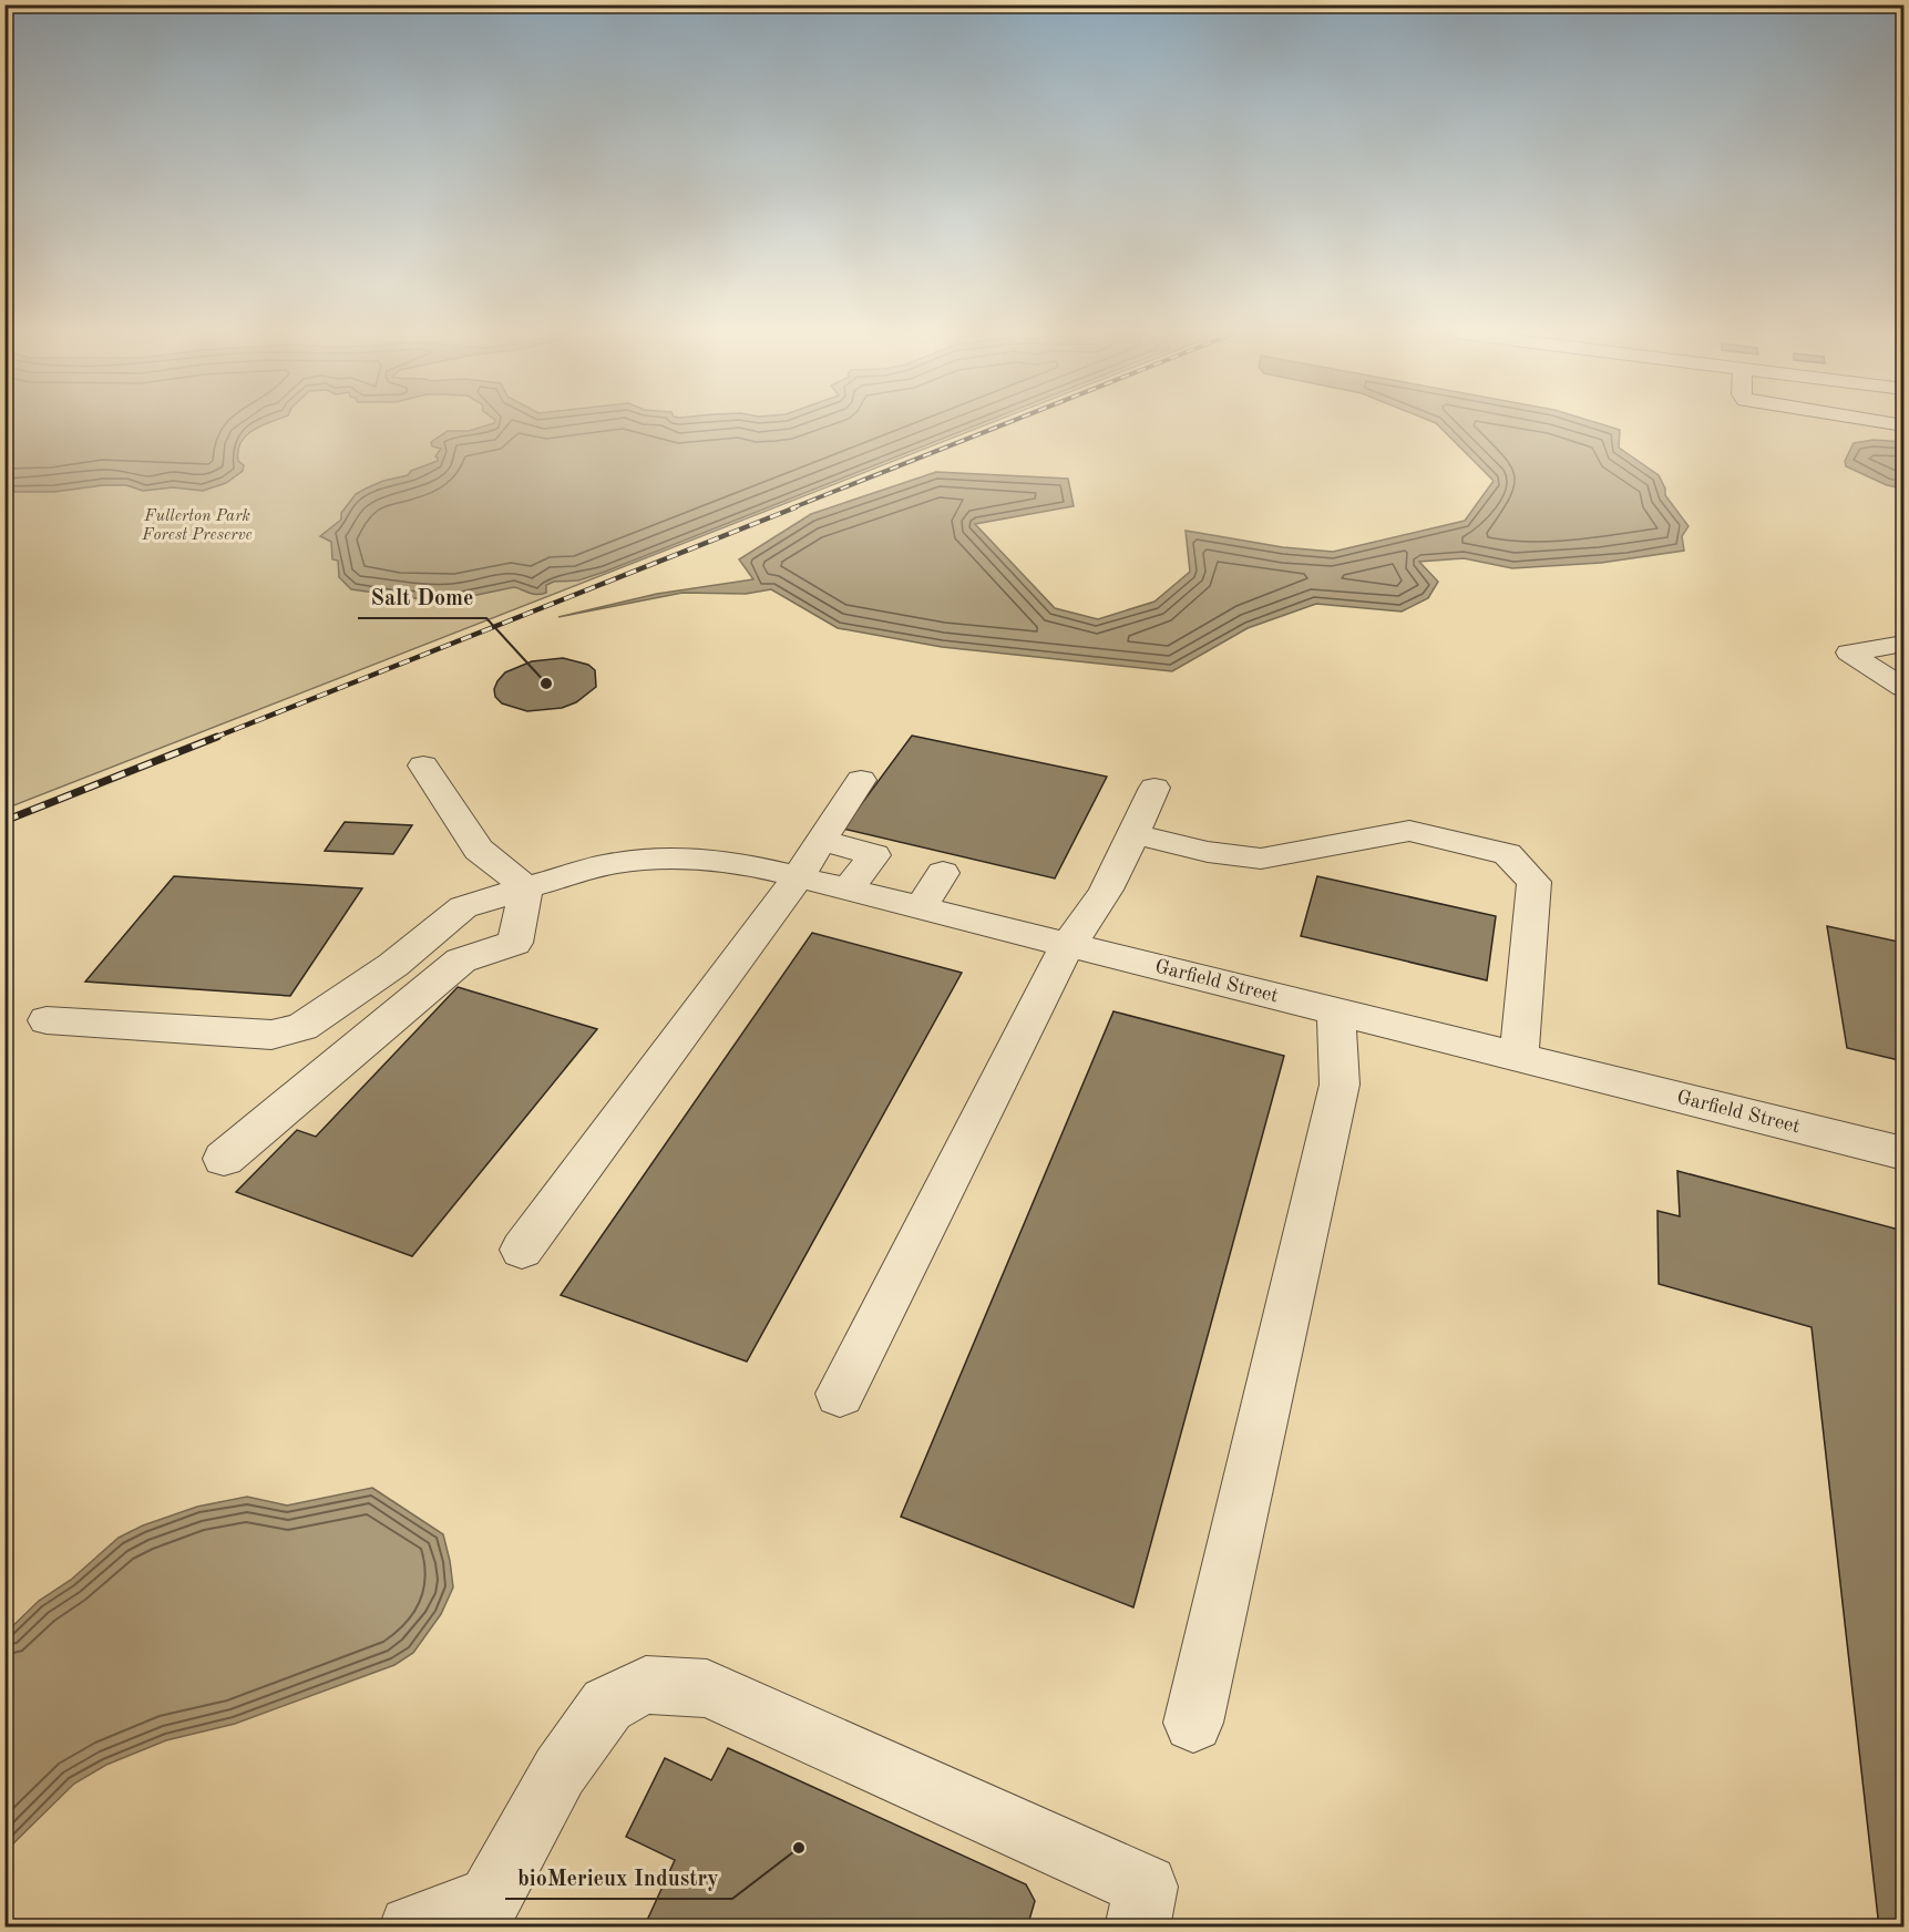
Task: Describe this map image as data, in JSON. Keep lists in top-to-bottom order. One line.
{"streets":{"street":["Garfield Street"]},"parks":["Fullerton Park Forest Preserve"],"places":["Salt Dome","bioMerieux Industry"]}
